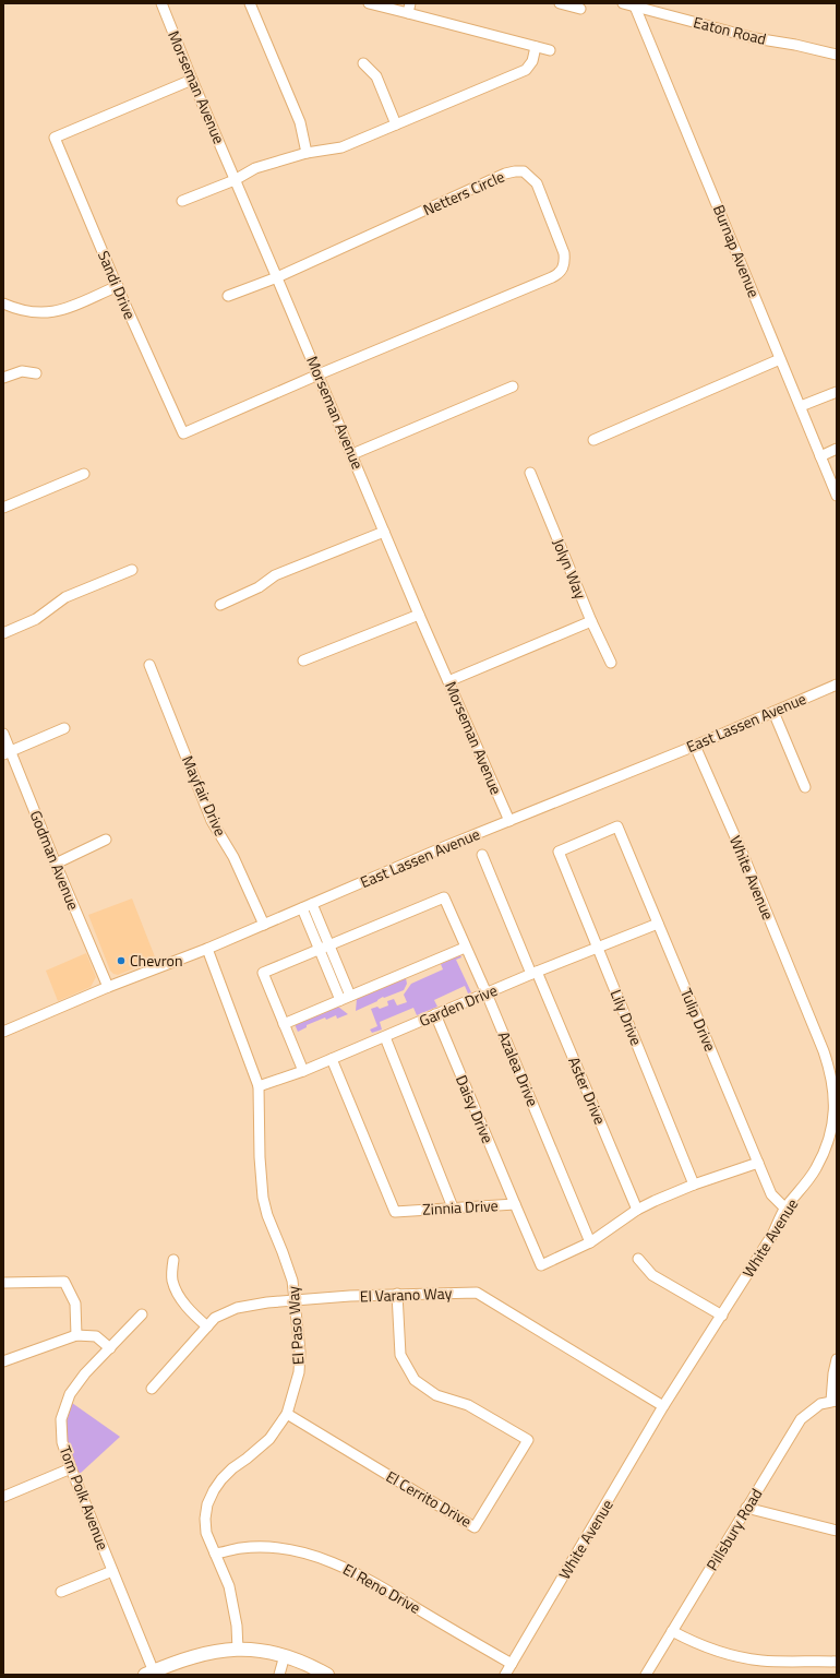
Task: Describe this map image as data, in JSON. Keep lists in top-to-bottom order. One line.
{"streets":{"street":["Eaton Road","Morseman Avenue","Netters Circle","Burnap Avenue","Sandi Drive","Jolyn Way","East Lassen Avenue","Mayfair Drive","Godman Avenue","White Avenue","Garden Drive","Lily Drive","Tulip Drive","Azalea Drive","Aster Drive","Daisy Drive","Zinnia Drive","El Varano Way","El Paso Way","Tom Polk Avenue","El Cerrito Drive","Pillsbury Road","El Reno Drive"]},"crossings":[["Eaton Road","Burnap Avenue"],["Morseman Avenue","Netters Circle"],["Morseman Avenue","Sandi Drive"],["Morseman Avenue","East Lassen Avenue"],["Netters Circle","Sandi Drive"],["East Lassen Avenue","Mayfair Drive"],["East Lassen Avenue","Godman Avenue"],["East Lassen Avenue","White Avenue"],["East Lassen Avenue","El Paso Way"],["White Avenue","Tulip Drive"],["White Avenue","El Varano Way"],["White Avenue","El Reno Drive"],["Garden Drive","Lily Drive"],["Garden Drive","Tulip Drive"],["Garden Drive","Azalea Drive"],["Garden Drive","Aster Drive"],["Garden Drive","Daisy Drive"],["Garden Drive","Zinnia Drive"],["Garden Drive","El Paso Way"],["Lily Drive","Tulip Drive"],["Lily Drive","Zinnia Drive"],["Tulip Drive","Zinnia Drive"],["Azalea Drive","Zinnia Drive"],["Aster Drive","Zinnia Drive"],["Daisy Drive","Zinnia Drive"],["El Varano Way","El Paso Way"],["El Varano Way","El Cerrito Drive"],["El Paso Way","El Cerrito Drive"],["El Paso Way","El Reno Drive"]],"places":["Chevron"]}
